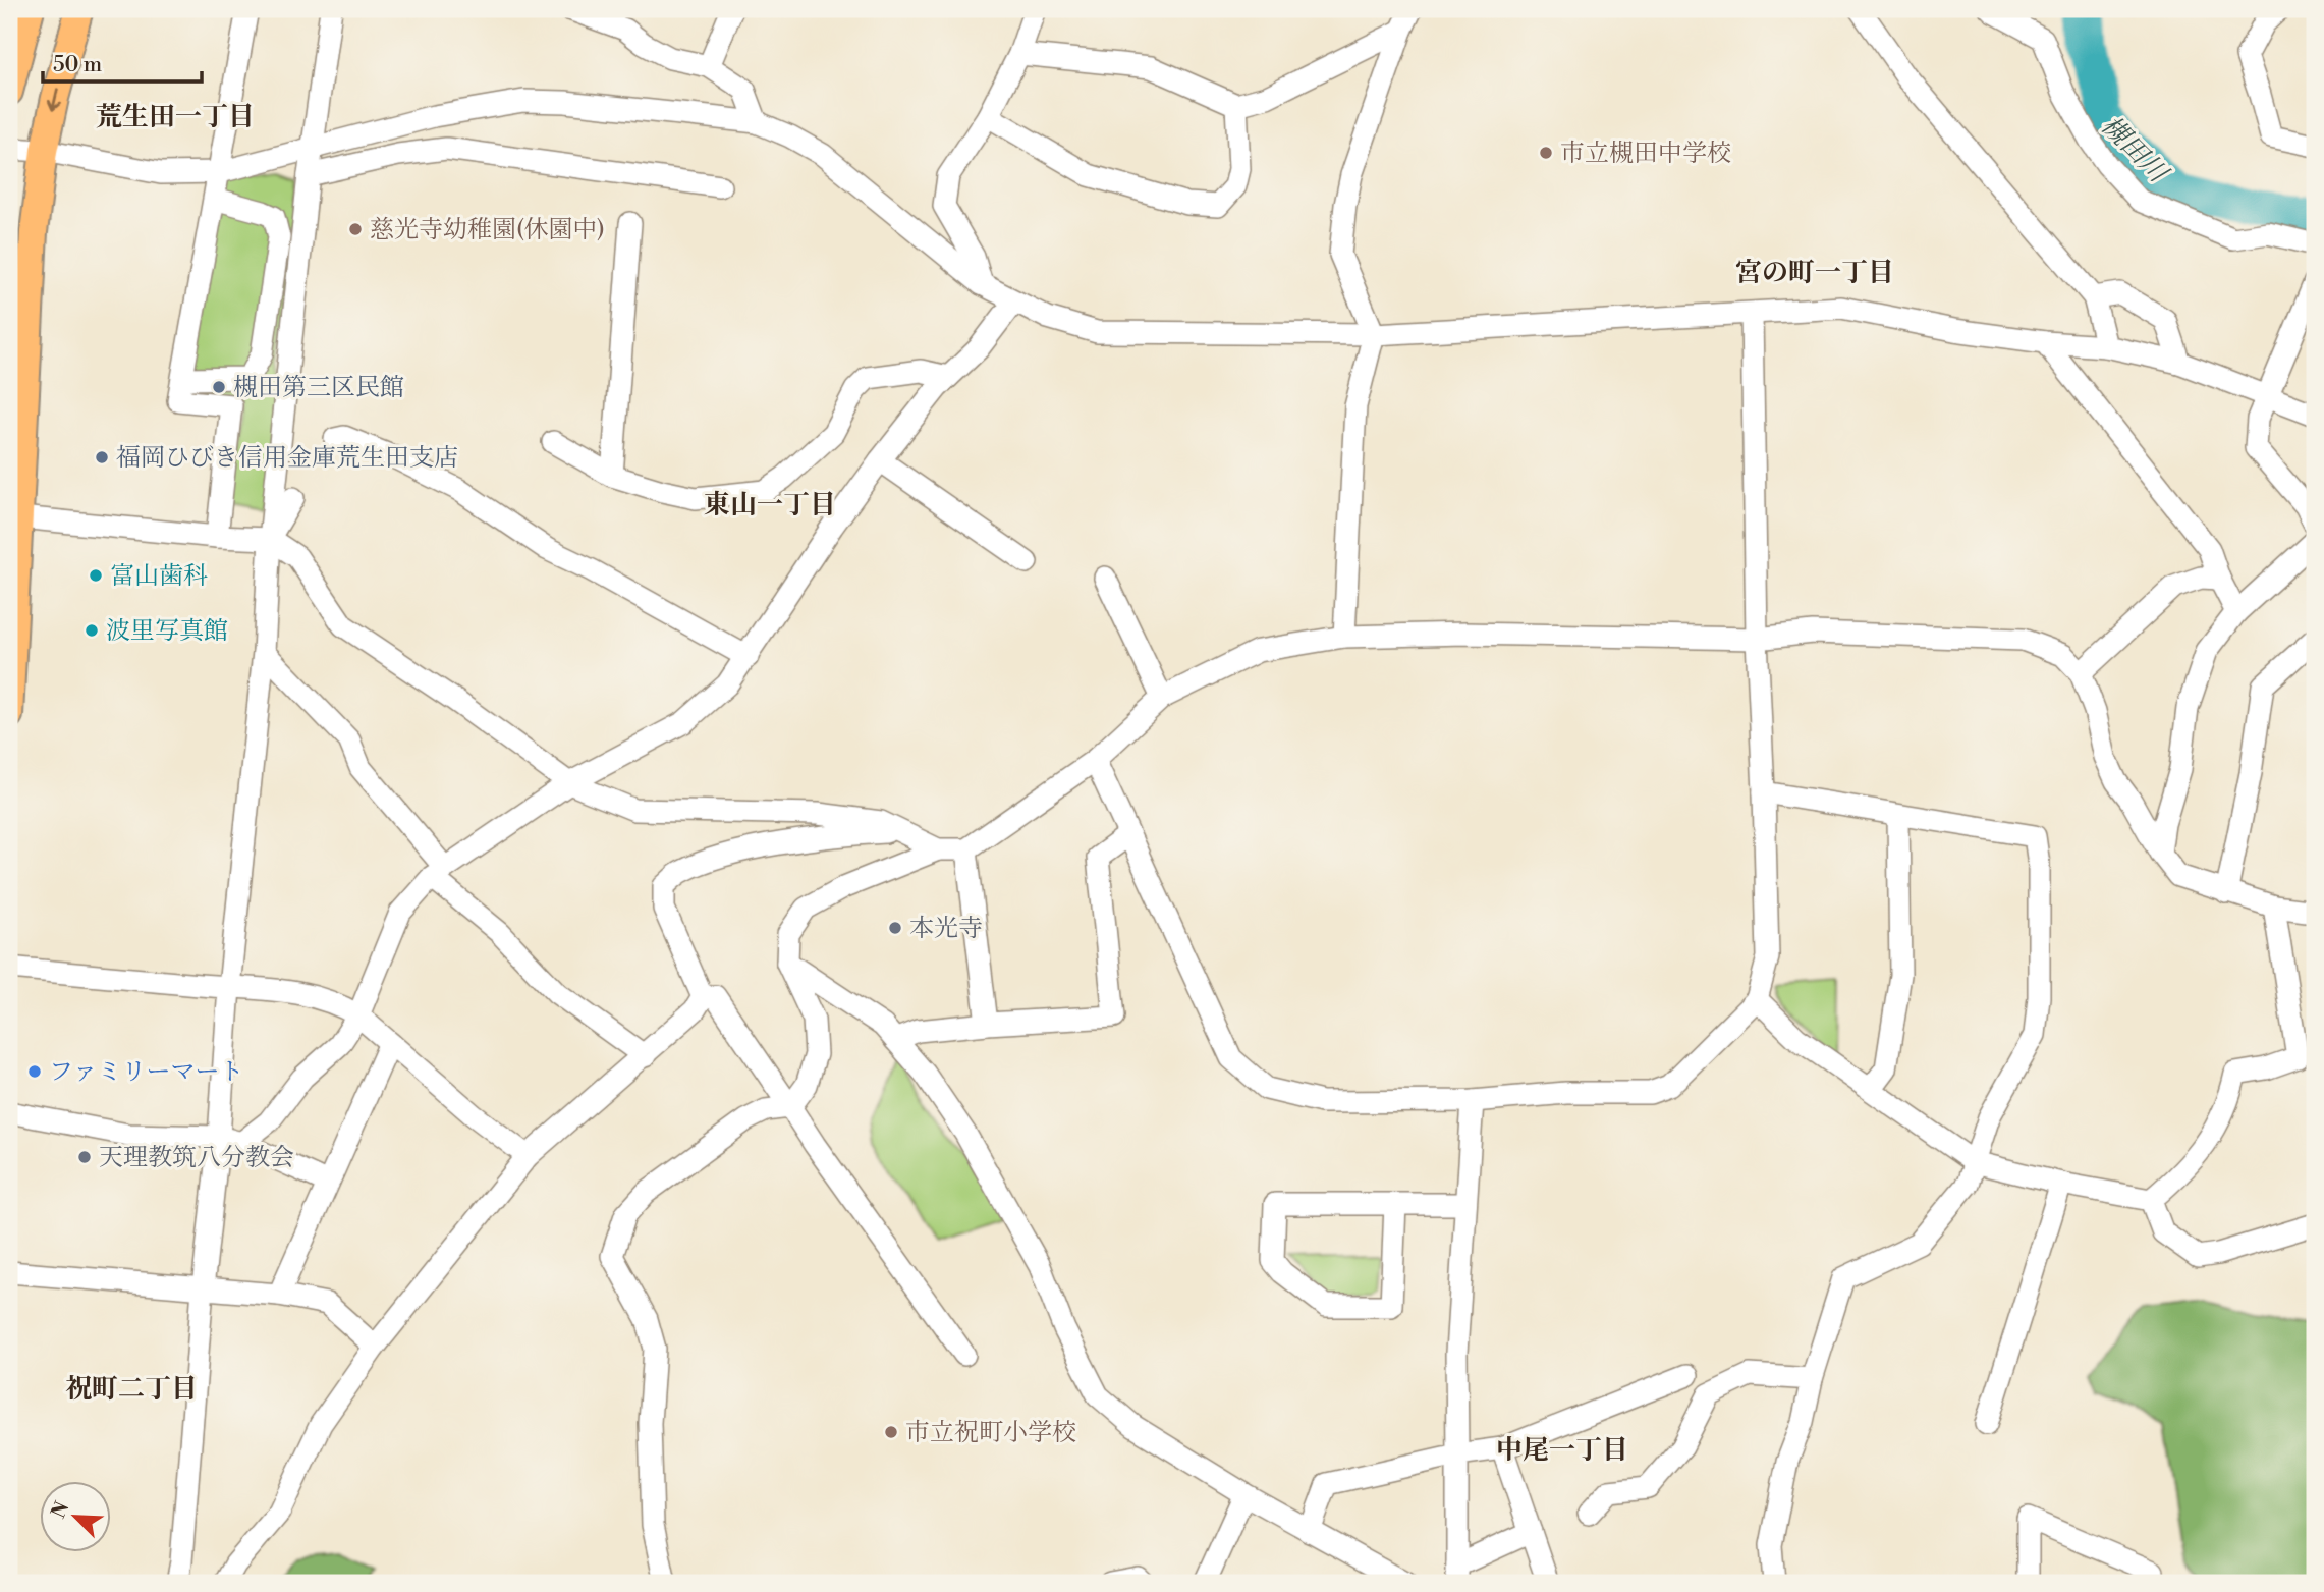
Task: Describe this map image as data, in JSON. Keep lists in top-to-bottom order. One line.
{"districts":["荒生田一丁目","宮の町一丁目","東山一丁目","祝町二丁目","中尾一丁目"],"water":["槻田川"],"places":["市立槻田中学校","慈光寺幼稚園(休園中)","槻田第三区民館","福岡ひびき信用金庫荒生田支店","富山歯科","波里写真館","本光寺","ファミリーマート","天理教筑八分教会","市立祝町小学校"],"scale_bar":"50 m","north":"top left"}
